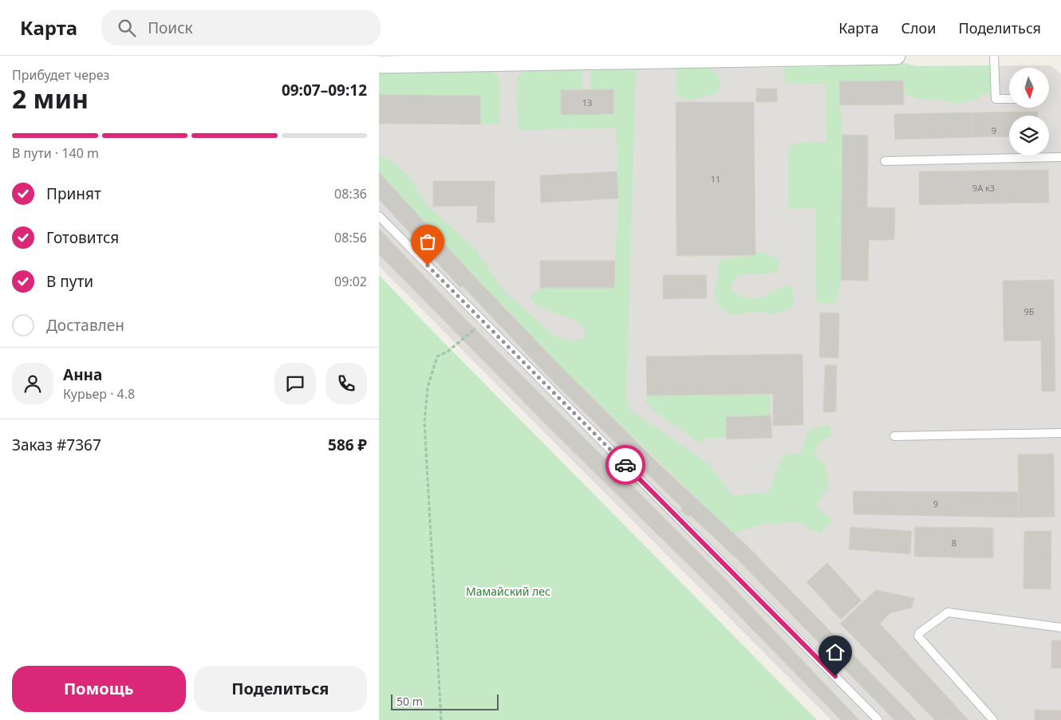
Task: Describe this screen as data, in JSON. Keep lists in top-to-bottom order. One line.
{"parks":["Мамайский лес"],"house_numbers":["13","9","11","9А к3","9Б","9","8"],"scale_bar":"50 m","north":"bottom","page":{"header":"Карта","search":"Поиск","nav":["Карта","Слои","Поделиться"],"heading":["2 мин","Прибудет через","09:07–09:12"],"panel":["Анна","Курьер · 4.8","Заказ #7367","586 ₽"],"bar":"В пути · 140 m","list":[["Принят","08:36"],["Готовится","08:56"],["В пути","09:02"],"Доставлен"],"buttons":["Помощь","Поделиться"],"scale":"50 m"}}
